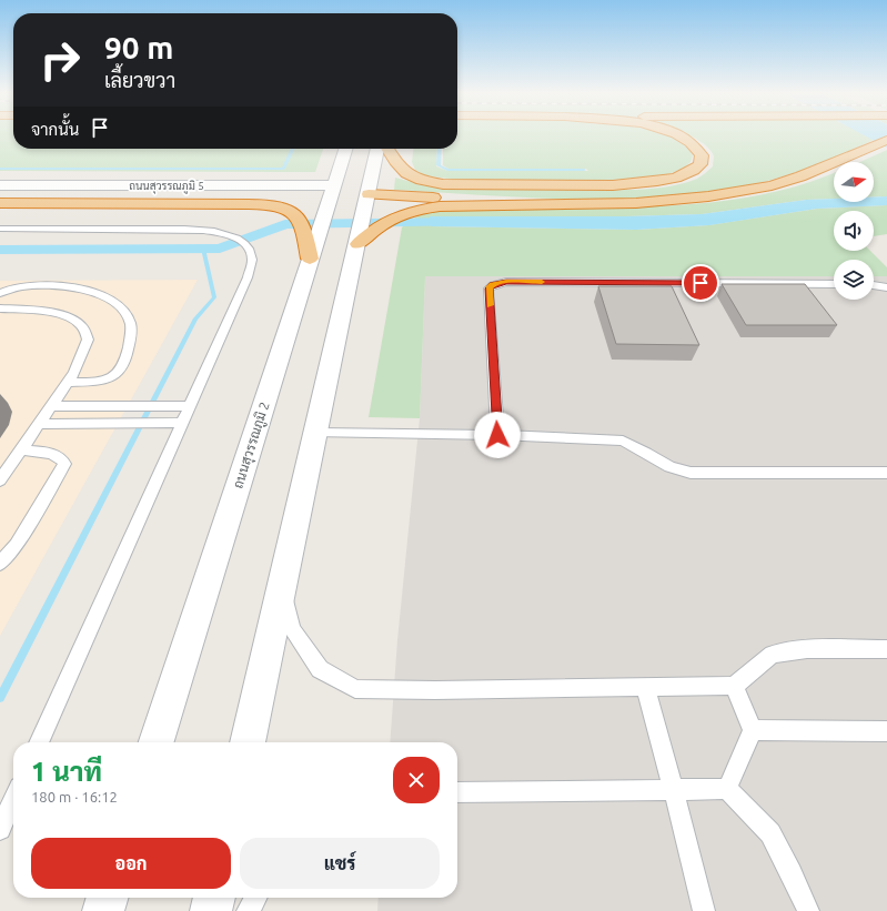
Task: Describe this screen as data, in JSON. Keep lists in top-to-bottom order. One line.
{"streets":{"street":["ถนนสุวรรณภูมิ 5","ถนนสุวรรณภูมิ 2"]},"crossings":[["ถนนสุวรรณภูมิ 5","ถนนสุวรรณภูมิ 2"]],"north":"right","page":{"turn":["90 m","เลี้ยวขวา"],"then":"จากนั้น","heading":["1 นาที","180 m · 16:12"],"buttons":["ออก","แชร์"]}}
